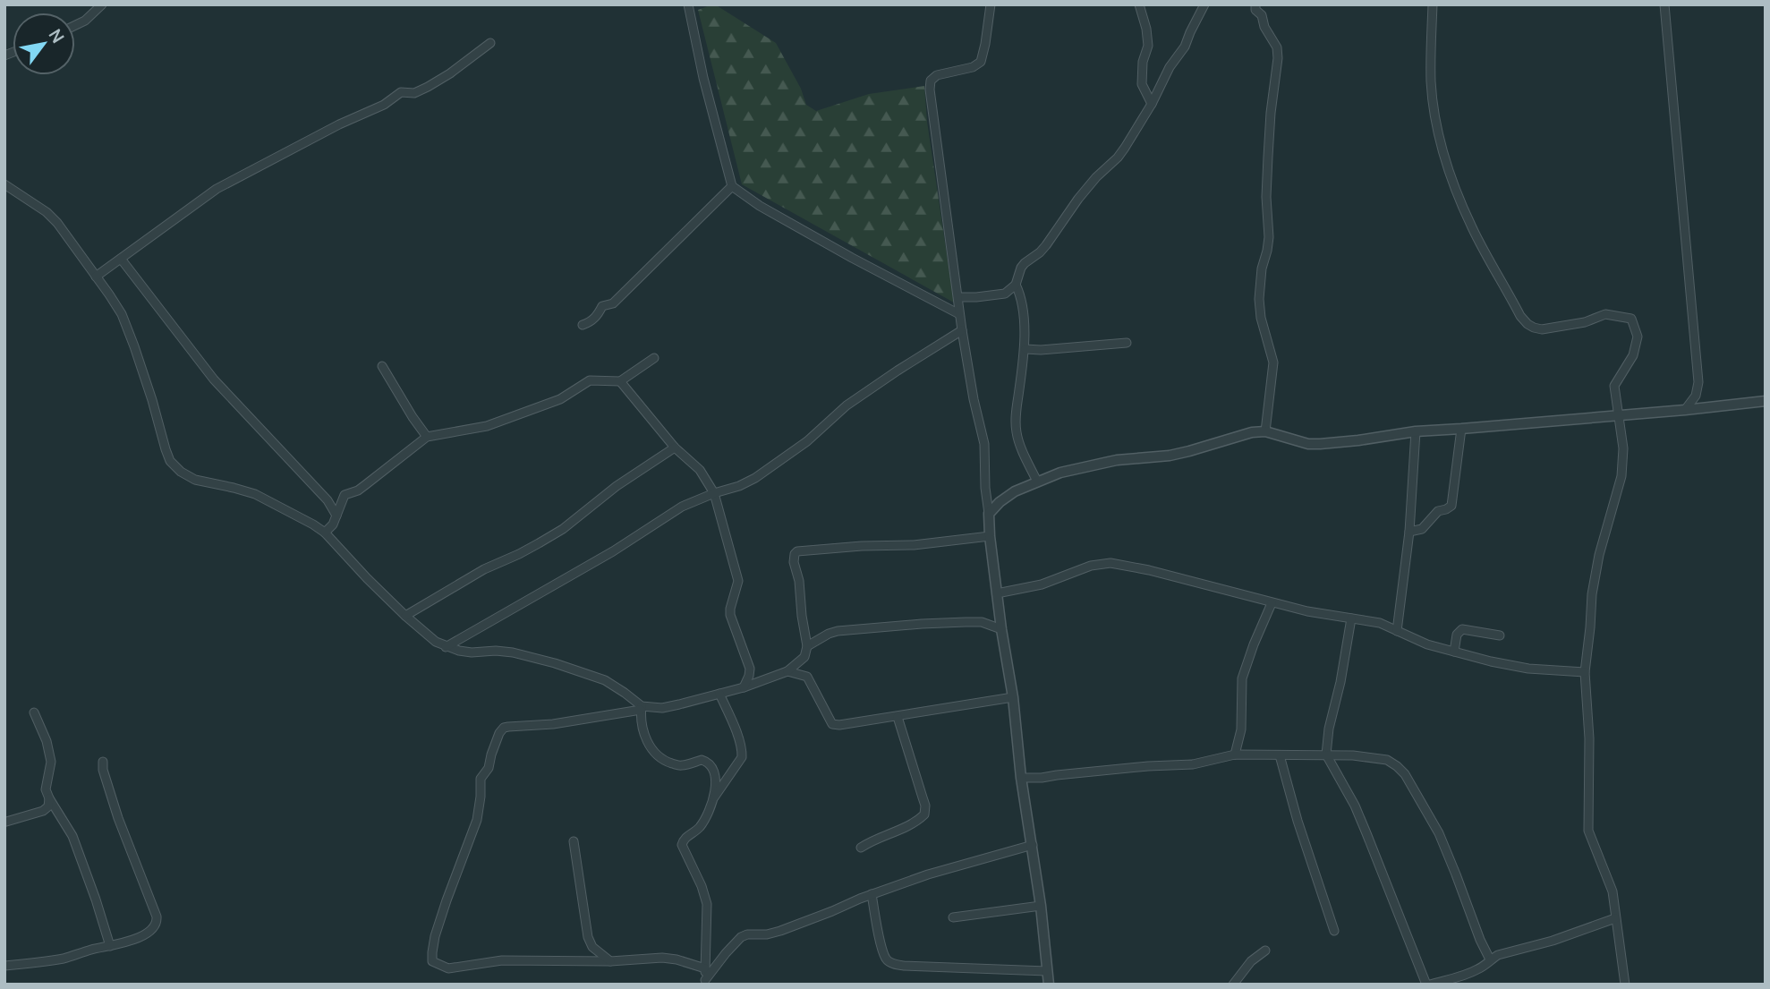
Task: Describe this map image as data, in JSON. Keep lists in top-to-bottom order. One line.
{"north":"top right"}
